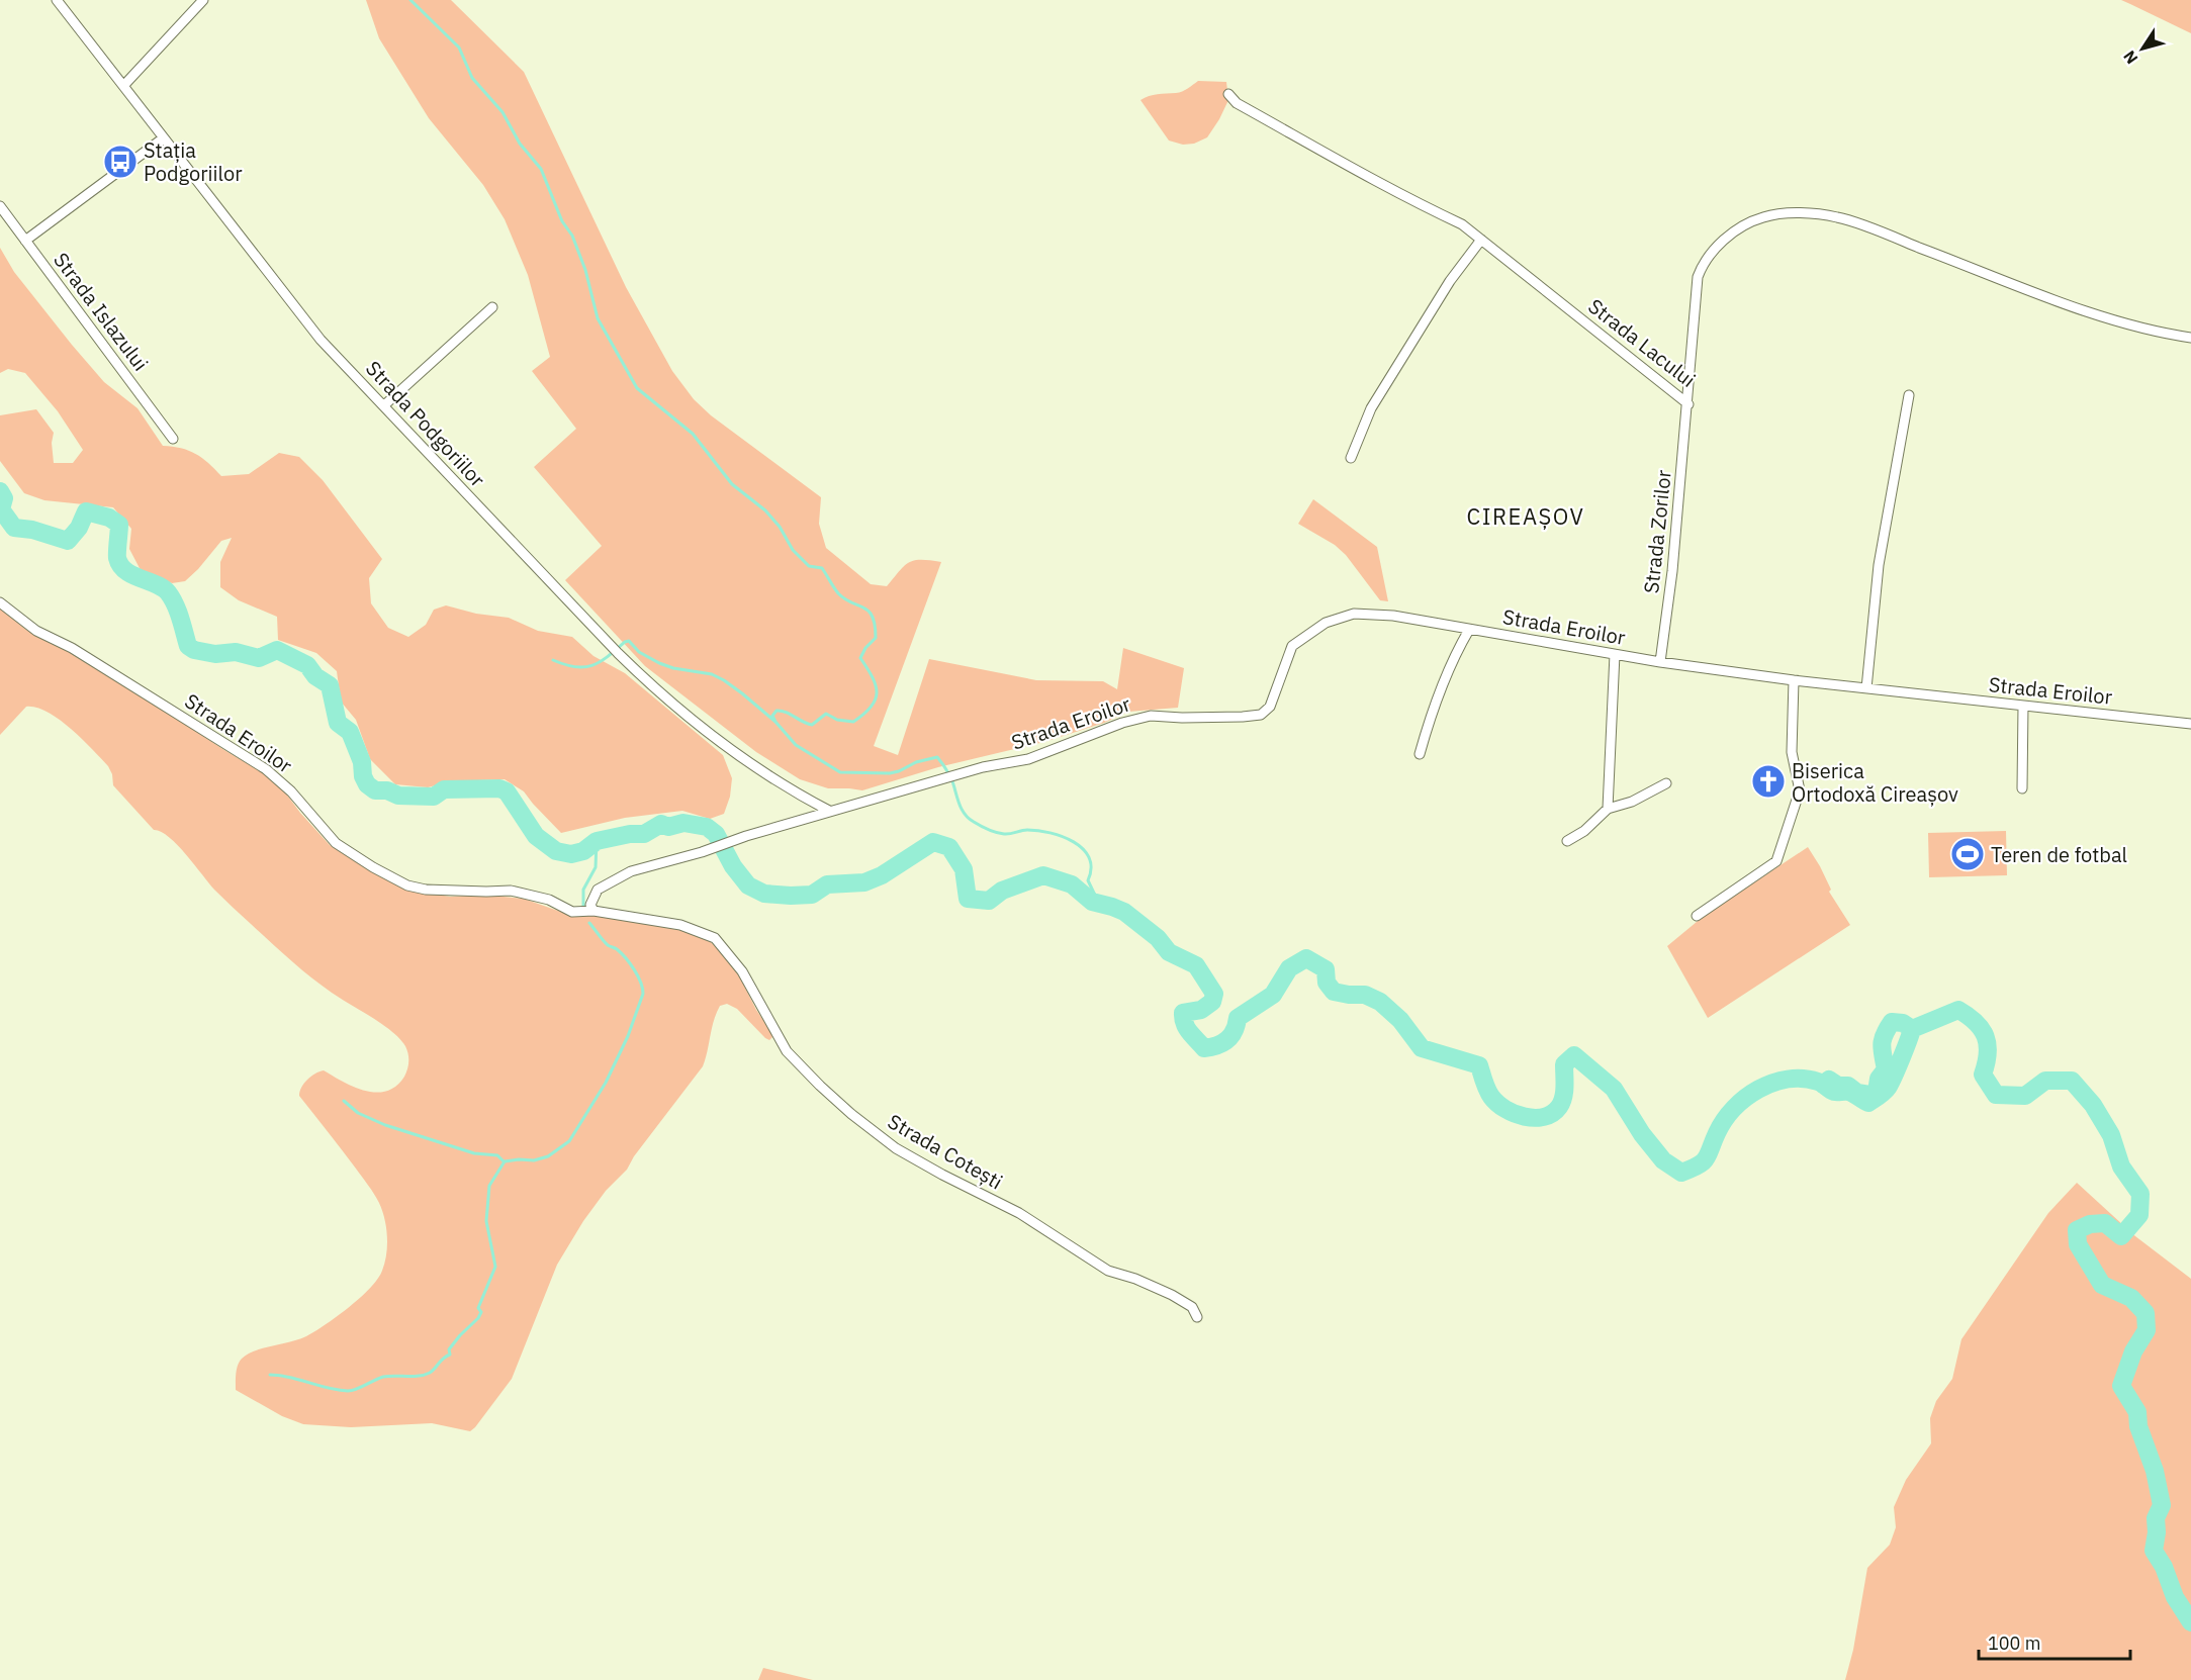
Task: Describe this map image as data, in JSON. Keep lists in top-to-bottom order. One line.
{"streets":{"street":["Strada Islazului","Strada Lacului","Strada Podgoriilor","Strada Zorilor","Strada Eroilor","Strada Cotești"]},"crossings":[["Strada Lacului","Strada Zorilor"],["Strada Podgoriilor","Strada Eroilor"],["Strada Zorilor","Strada Eroilor"],["Strada Eroilor","Strada Cotești"]],"districts":["CIREAȘOV"],"places":{"bus stop":["Stația Podgoriilor"],"church":["Biserica Ortodoxă Cireașov"],"sports":["Teren de fotbal"]},"scale_bar":"100 m","north":"bottom left"}
